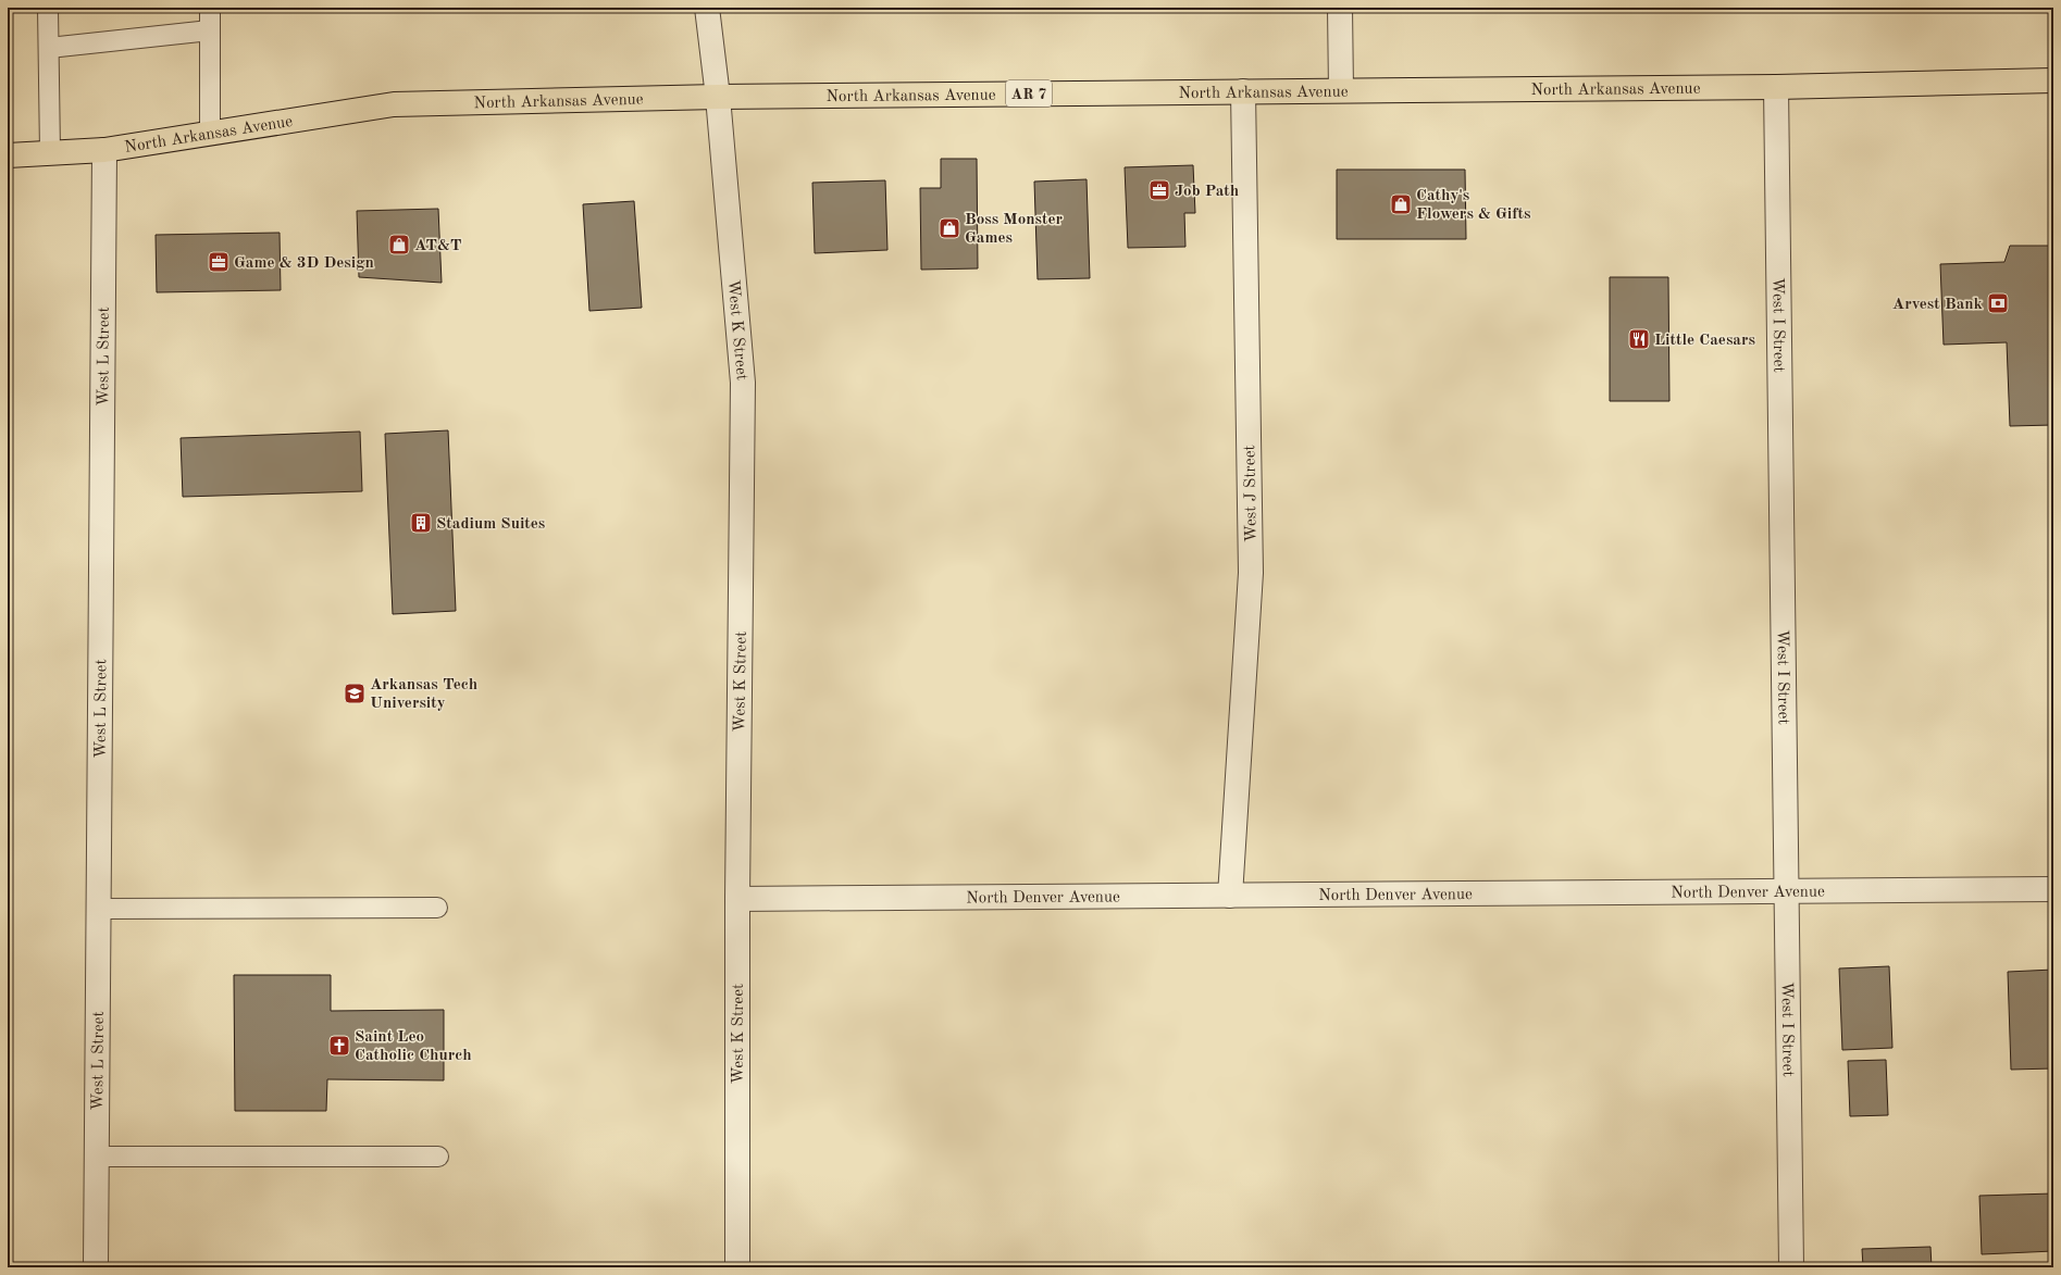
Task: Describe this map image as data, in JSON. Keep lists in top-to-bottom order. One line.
{"streets":{"highway":["North Arkansas Avenue","AR 7"],"street":["West I Street","West K Street","West L Street","West J Street","North Denver Avenue"]},"crossings":[["North Arkansas Avenue","West I Street"],["North Arkansas Avenue","West K Street"],["North Arkansas Avenue","West L Street"],["North Arkansas Avenue","West J Street"],["West I Street","North Denver Avenue"],["West K Street","North Denver Avenue"],["West J Street","North Denver Avenue"]],"places":{"office":["Job Path","Game & 3D Design"],"shop":["Cathy's Flowers & Gifts","Boss Monster Games","AT&T"],"bank":["Arvest Bank"],"restaurant":["Little Caesars"],"building":["Stadium Suites"],"school or university":["Arkansas Tech University"],"church":["Saint Leo Catholic Church"]}}
